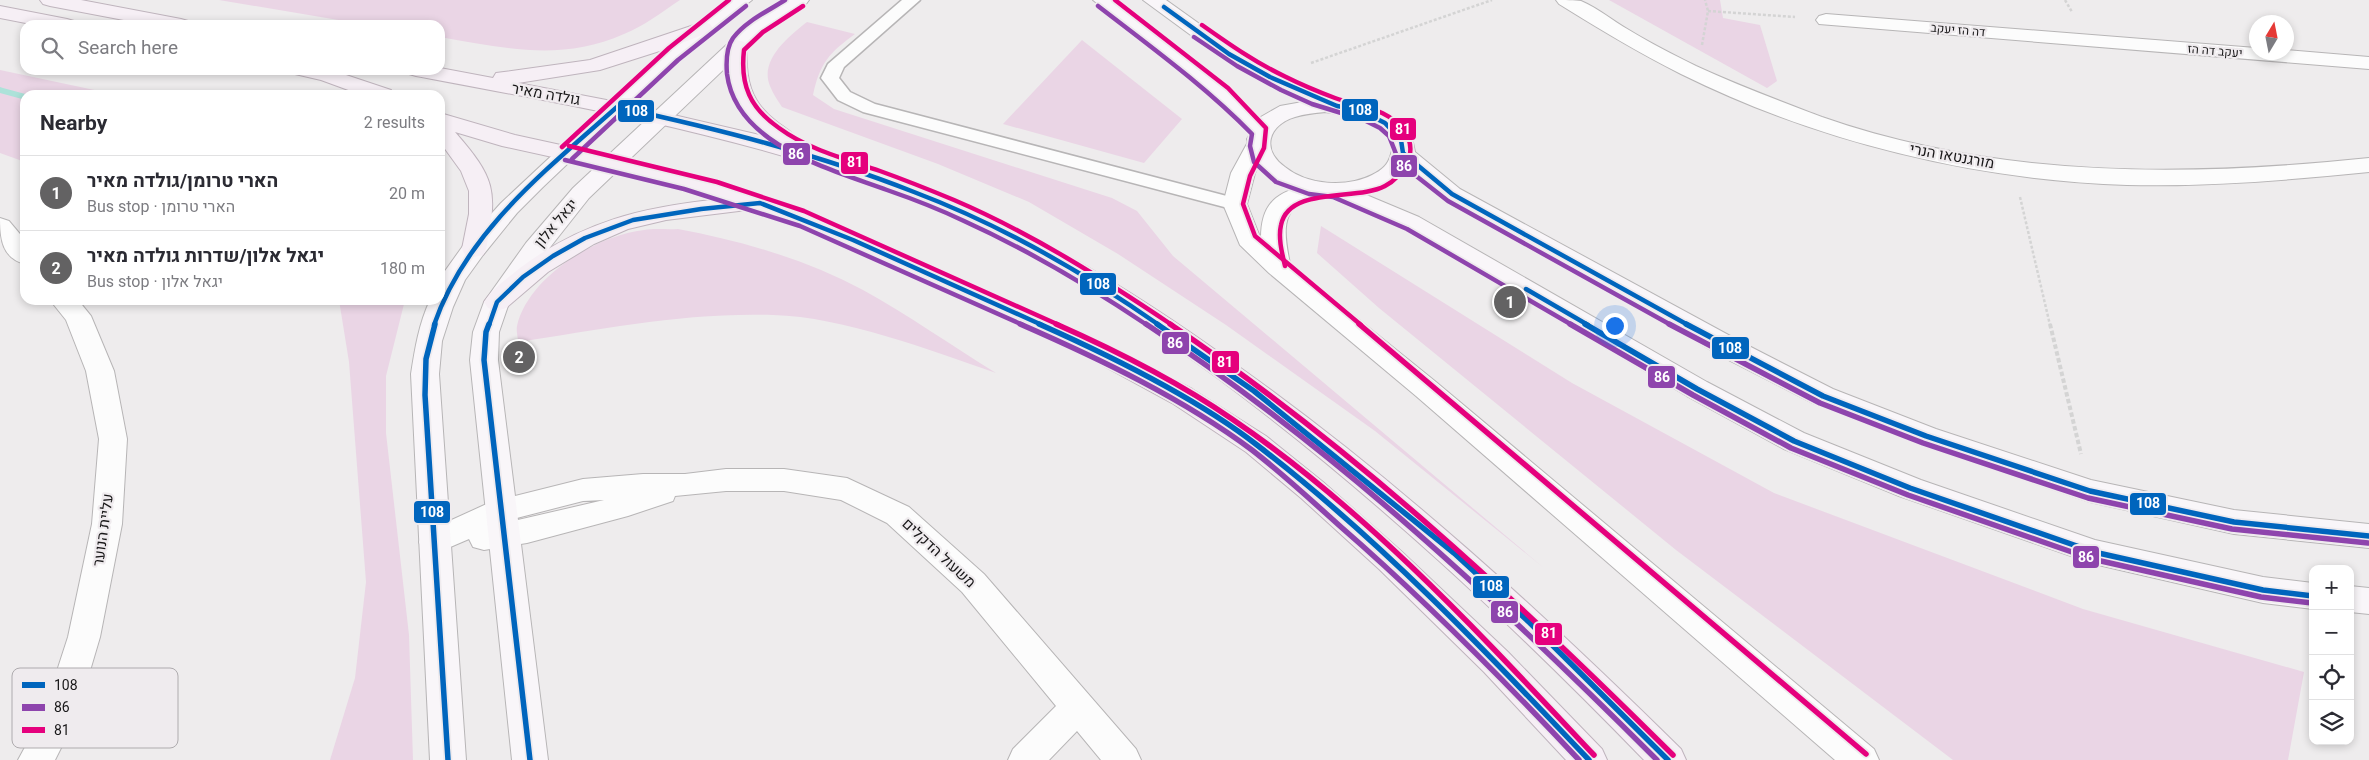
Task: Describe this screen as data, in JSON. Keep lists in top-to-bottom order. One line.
{"streets":{"main road":["גולדה מאיר"],"street":["דה הז יעקב","יעקב דה הז","מורגנטאו הנרי","יגאל אלון","עליית הנוער","משעול הדקלים"]},"crossings":[["דה הז יעקב","יעקב דה הז"],["גולדה מאיר","יגאל אלון"],["יגאל אלון","משעול הדקלים"]],"lines":["transit line 86","transit line 81","transit line 108"],"legend":["108","86","81"],"north":"top","page":{"search":"Search here","heading":["Nearby","2 results"],"list":[{"mark":"1","name":"הארי טרומן/גולדה מאיר","note":"Bus stop · הארי טרומן","value":"20 m"},{"mark":"2","name":"יגאל אלון/שדרות גולדה מאיר","note":"Bus stop · יגאל אלון","value":"180 m"}],"pins":["1","2"],"map_buttons":["+","−"]}}
